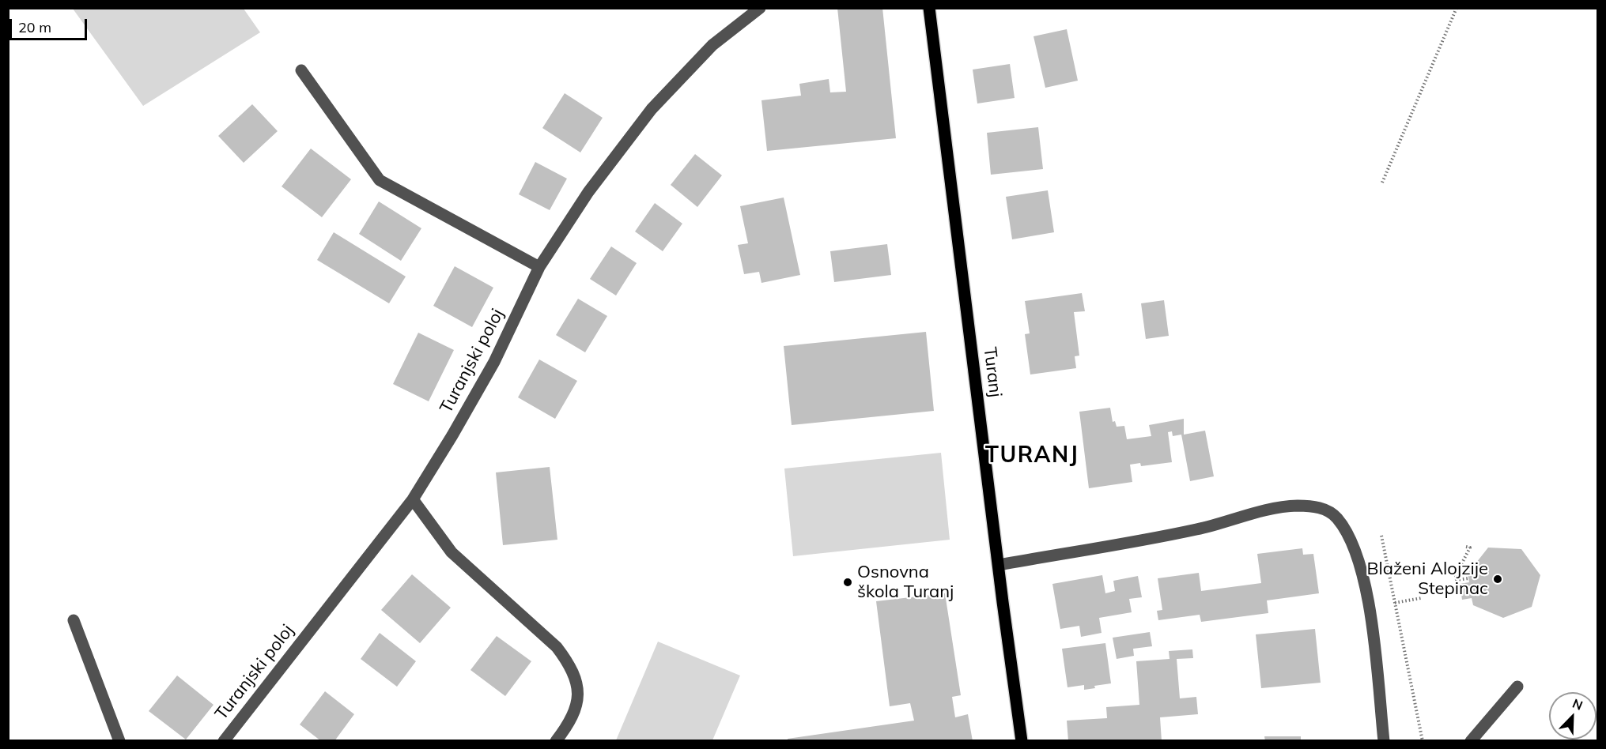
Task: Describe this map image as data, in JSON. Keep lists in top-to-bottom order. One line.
{"streets":{"main road":["Turanj"],"street":["Turanjski poloj"]},"districts":["TURANJ"],"places":["Blaženi Alojzije Stepinac","Osnovna škola Turanj"],"scale_bar":"20 m","north":"top right"}
